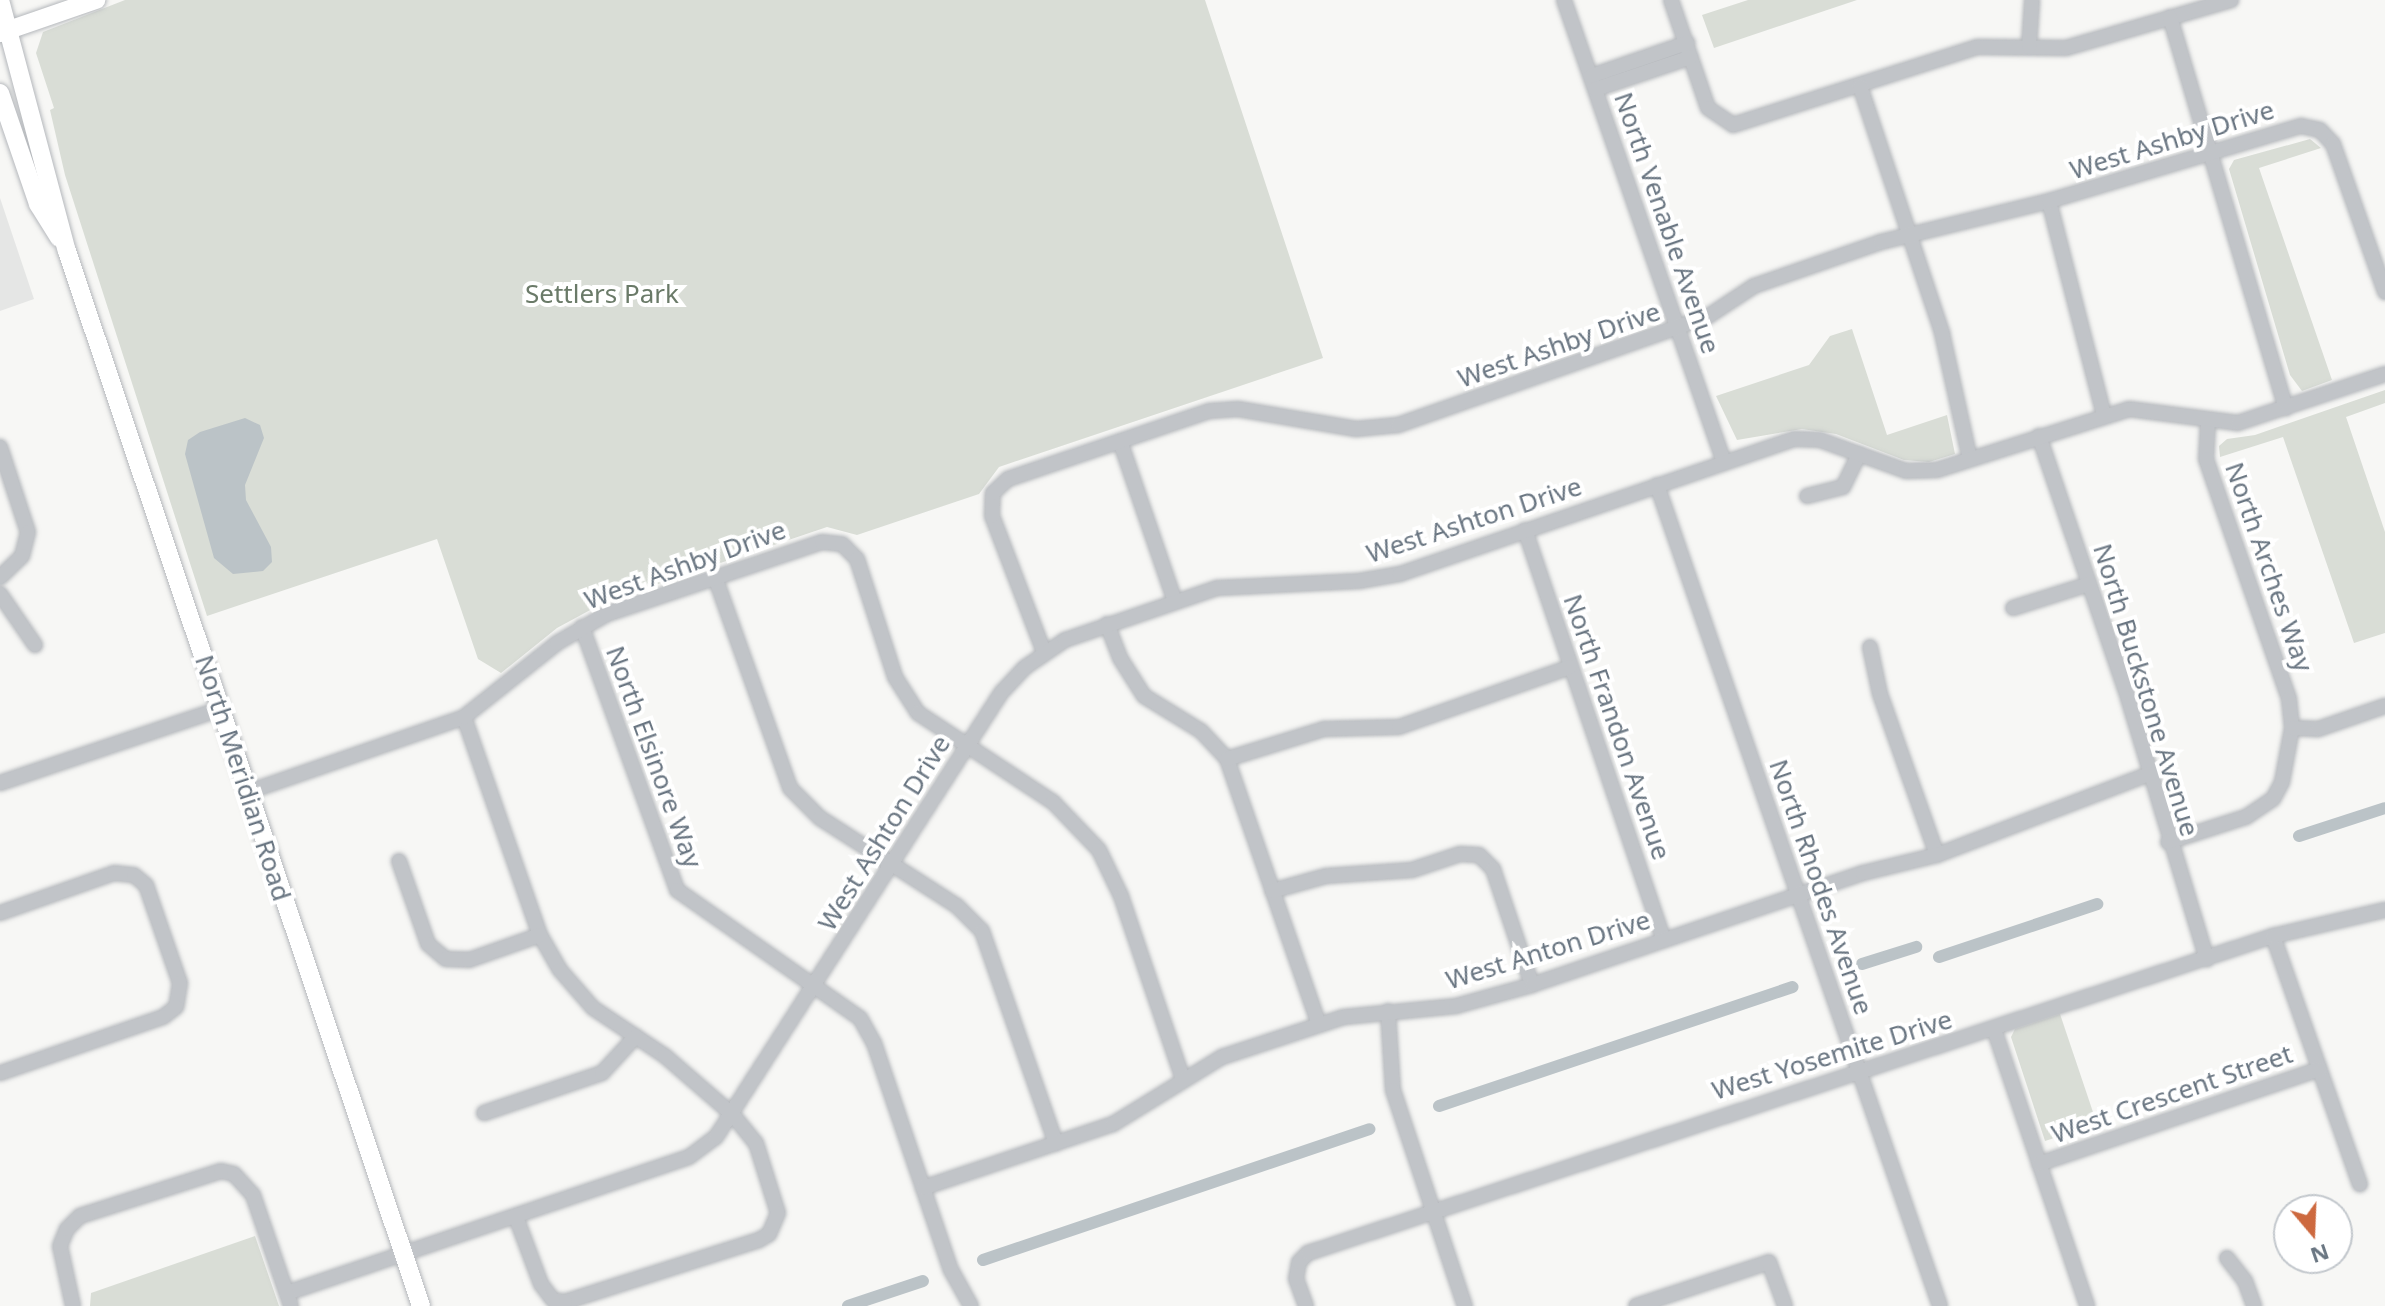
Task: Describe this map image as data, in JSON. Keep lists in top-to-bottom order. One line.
{"streets":{"main road":["North Meridian Road"],"street":["West Ashby Drive","North Venable Avenue","West Ashton Drive","North Arches Way","North Buckstone Avenue","North Frandon Avenue","North Elsinore Way","North Rhodes Avenue","West Anton Drive","West Yosemite Drive","West Crescent Street"]},"crossings":[["West Ashby Drive","North Venable Avenue"],["West Ashby Drive","West Ashton Drive"],["West Ashby Drive","North Elsinore Way"],["West Ashby Drive","North Meridian Road"],["North Venable Avenue","West Ashton Drive"],["West Ashton Drive","North Arches Way"],["West Ashton Drive","North Buckstone Avenue"],["West Ashton Drive","North Frandon Avenue"],["West Ashton Drive","North Elsinore Way"],["West Ashton Drive","North Meridian Road"],["West Ashton Drive","North Rhodes Avenue"],["North Buckstone Avenue","West Anton Drive"],["North Buckstone Avenue","West Yosemite Drive"],["North Frandon Avenue","West Anton Drive"],["North Elsinore Way","West Anton Drive"],["North Rhodes Avenue","West Anton Drive"],["North Rhodes Avenue","West Yosemite Drive"]],"parks":["Settlers Park"],"north":"bottom"}
